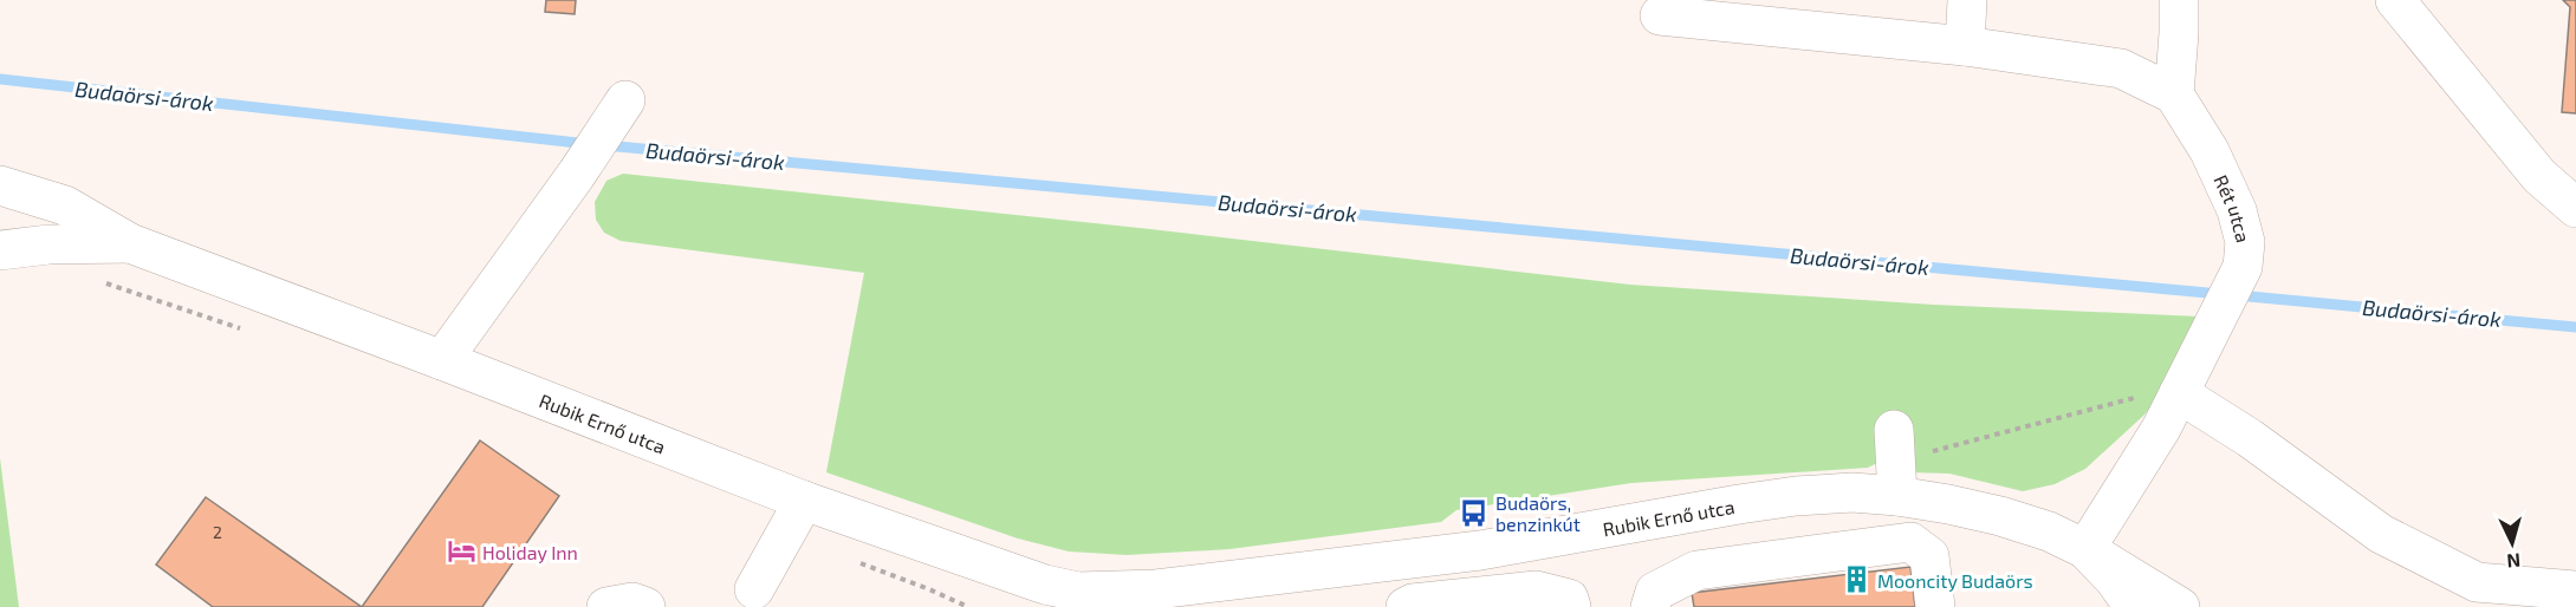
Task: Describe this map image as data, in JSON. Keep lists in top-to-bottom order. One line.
{"streets":{"main road":["Rét utca","Rubik Ernő utca"]},"crossings":[["Rét utca","Rubik Ernő utca"]],"water":["Budaörsi-árok"],"places":{"bus stop":["Budaörs, benzinkút"],"hotel":["Holiday Inn"],"building":["Mooncity Budaörs"]},"house_numbers":["2"],"north":"bottom"}
